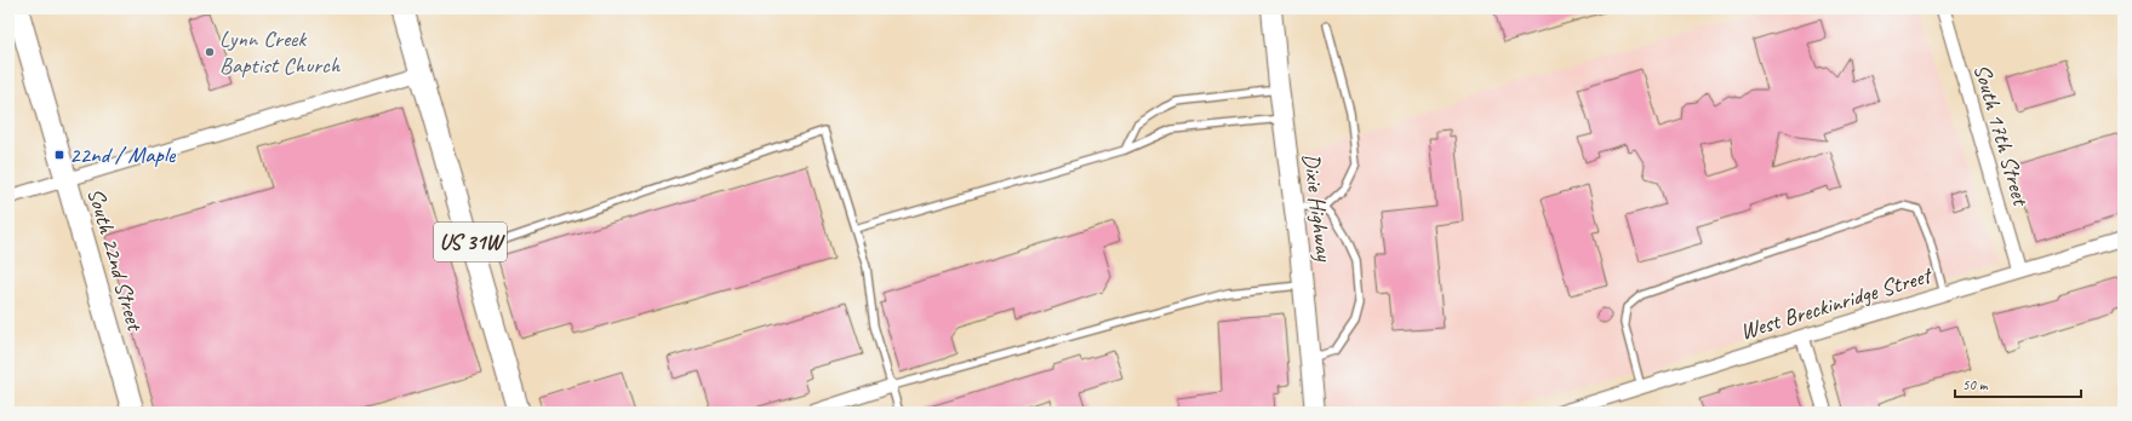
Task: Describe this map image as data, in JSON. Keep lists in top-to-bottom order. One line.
{"streets":{"main road":["US 31W","South 22nd Street"],"street":["South 17th Street","Dixie Highway","West Breckinridge Street"]},"crossings":[["South 17th Street","West Breckinridge Street"]],"places":{"other":["Lynn Creek Baptist Church"],"transit":["22nd / Maple"]},"scale_bar":"50 m"}
